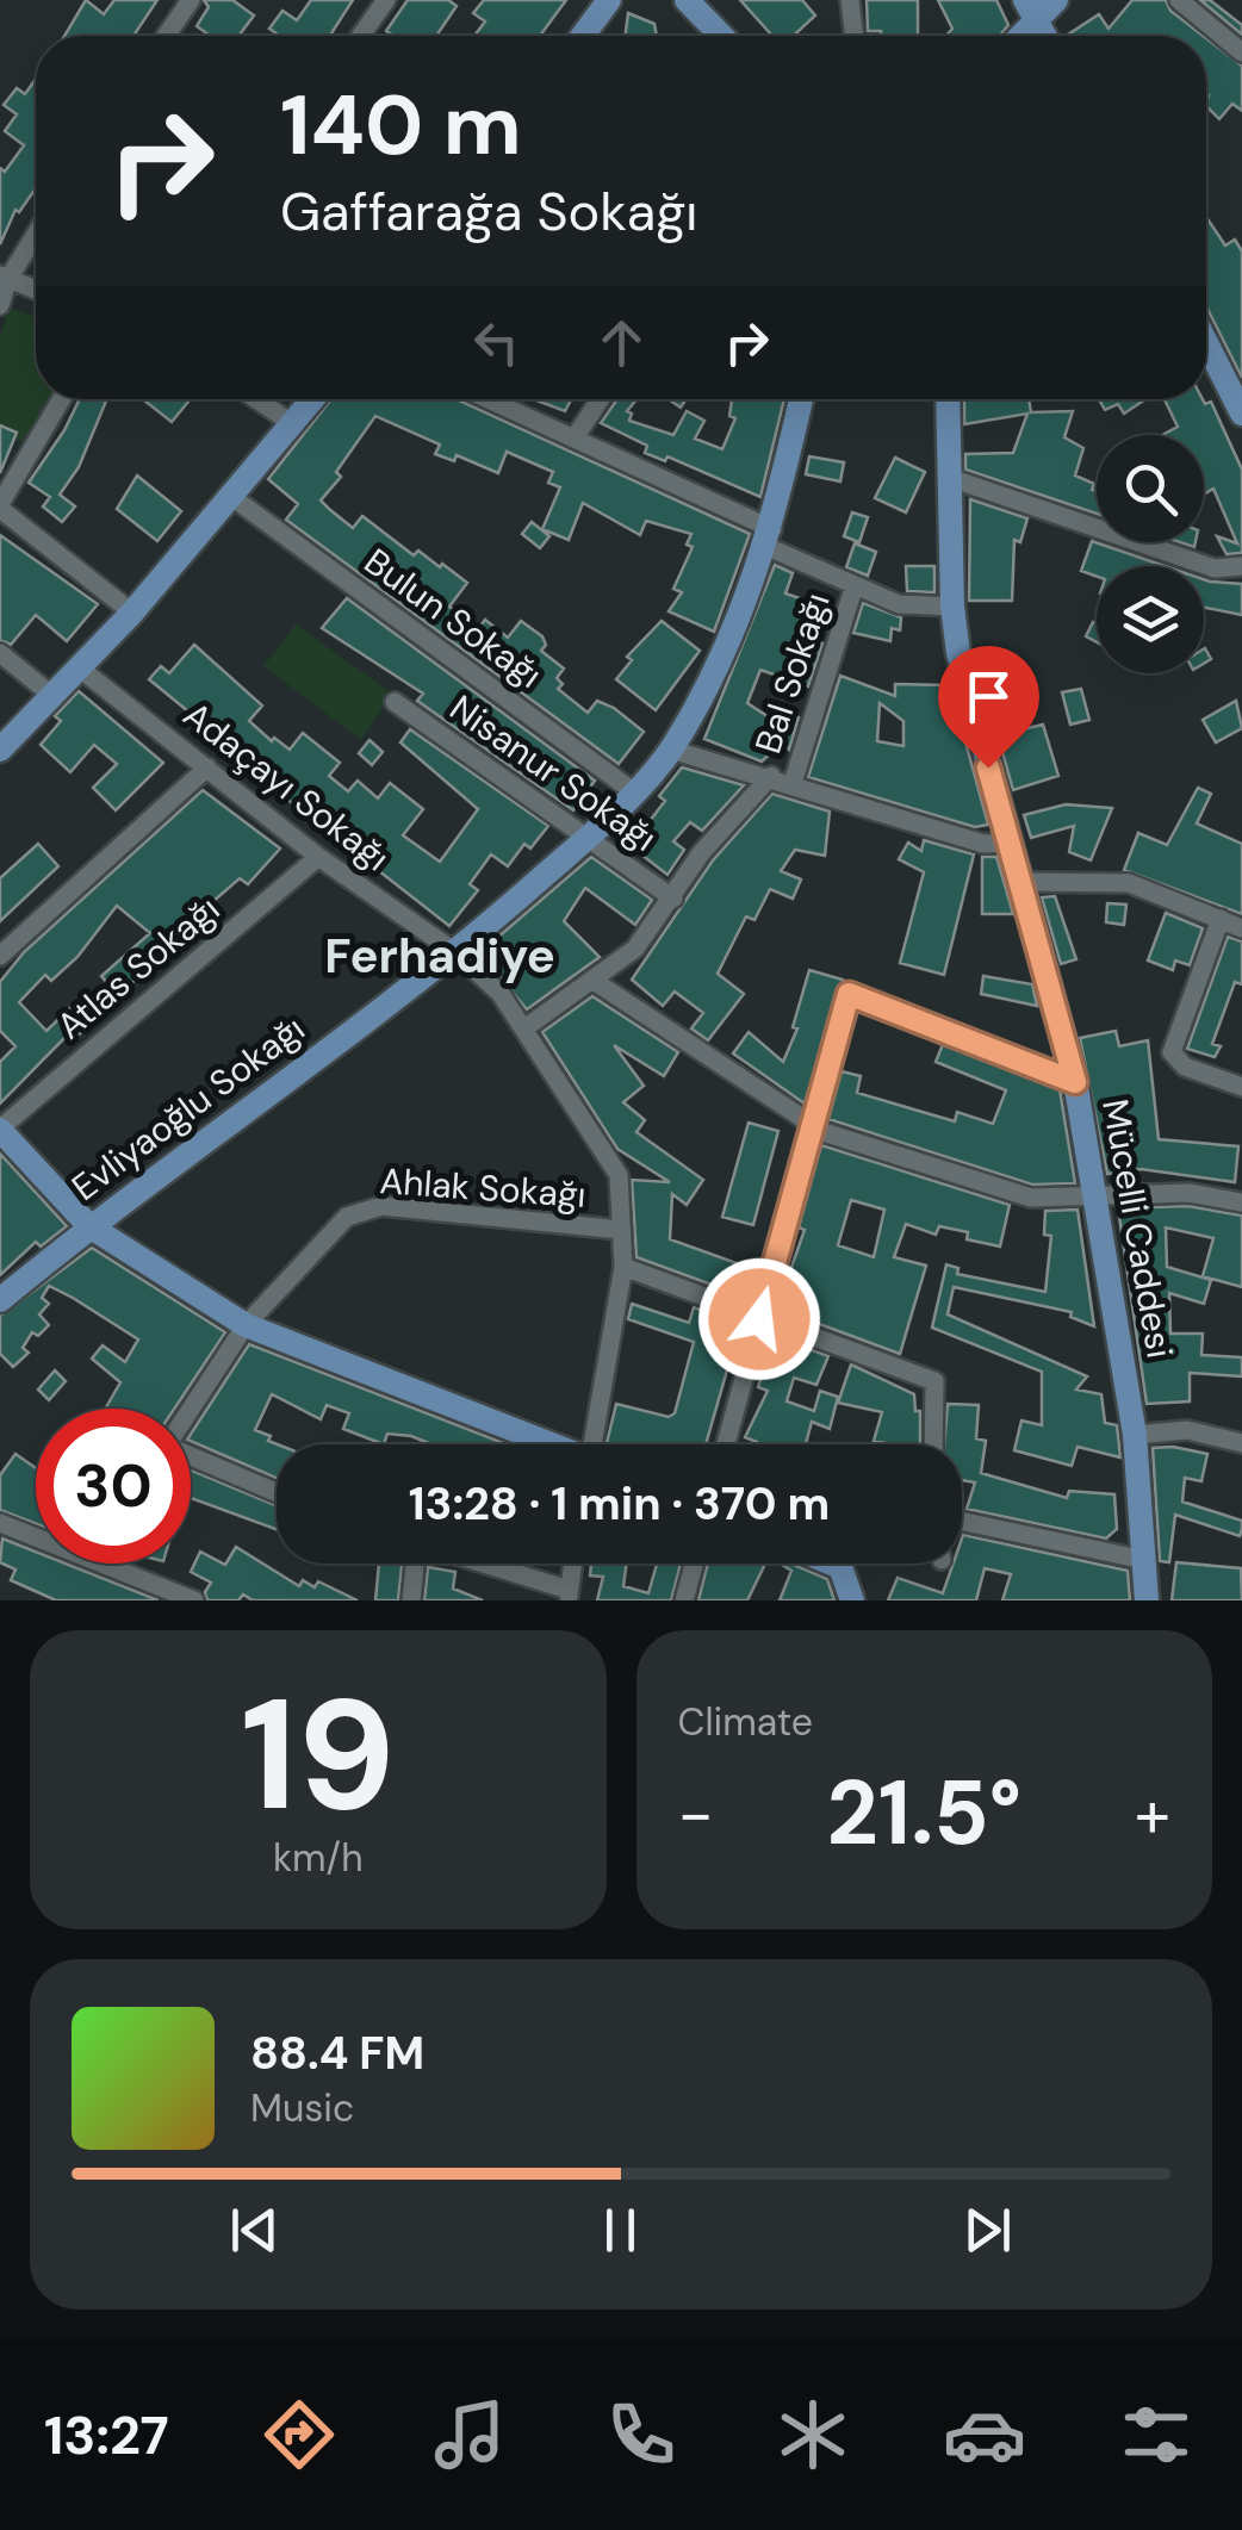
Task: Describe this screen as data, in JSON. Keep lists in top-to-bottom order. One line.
{"streets":{"main road":["Evliyaoğlu Sokağı","Mücelli Caddesi"],"street":["Bulun Sokağı","Bal Sokağı","Nisanur Sokağı","Adaçayı Sokağı","Atlas Sokağı","Ahlak Sokağı"]},"crossings":[["Bulun Sokağı","Evliyaoğlu Sokağı"],["Nisanur Sokağı","Evliyaoğlu Sokağı"],["Adaçayı Sokağı","Atlas Sokağı"],["Adaçayı Sokağı","Evliyaoğlu Sokağı"],["Adaçayı Sokağı","Ahlak Sokağı"]],"districts":["Ferhadiye"],"page":{"turn":["140 m","Gaffarağa Sokağı"],"limit":"30","trip":"13:28 · 1 min · 370 m","tile":[["19","km/h"],"Climate"],"heat":["−","21.5°","+"],"song":["88.4 FM","Music"],"tabs":"13:27"}}
